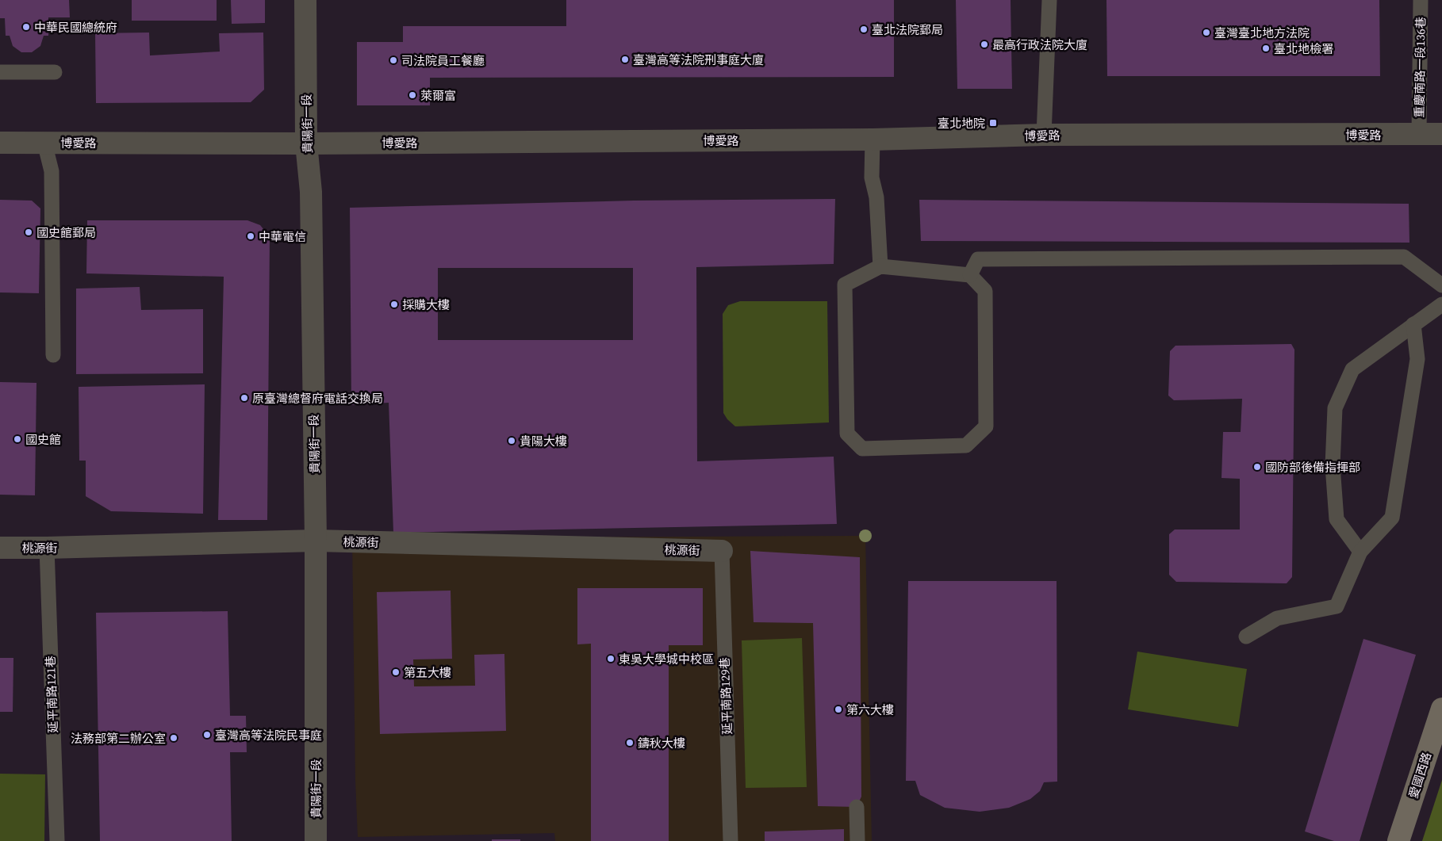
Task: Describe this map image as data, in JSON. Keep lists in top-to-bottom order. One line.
{"streets":{"main road":["愛國西路"],"street":["貴陽街一段","博愛路","桃源街"],"lane":["重慶南路一段136巷","延平南路121巷","延平南路129巷"]},"crossings":[["重慶南路一段136巷","博愛路"],["貴陽街一段","博愛路"],["貴陽街一段","桃源街"],["桃源街","延平南路121巷"],["桃源街","延平南路129巷"]],"places":{"other":["中華民國總統府","臺北法院郵局","臺灣臺北地方法院","最高行政法院大廈","臺北地檢署","臺灣高等法院刑事庭大廈","司法院員工餐廳","萊爾富","國史館郵局","中華電信","採購大樓","原臺灣總督府電話交換局","國史館","貴陽大樓","國防部後備指揮部","東吳大學城中校區","第五大樓","第六大樓","臺灣高等法院民事庭","法務部第二辦公室","鑄秋大樓"],"transit":["臺北地院"]}}
